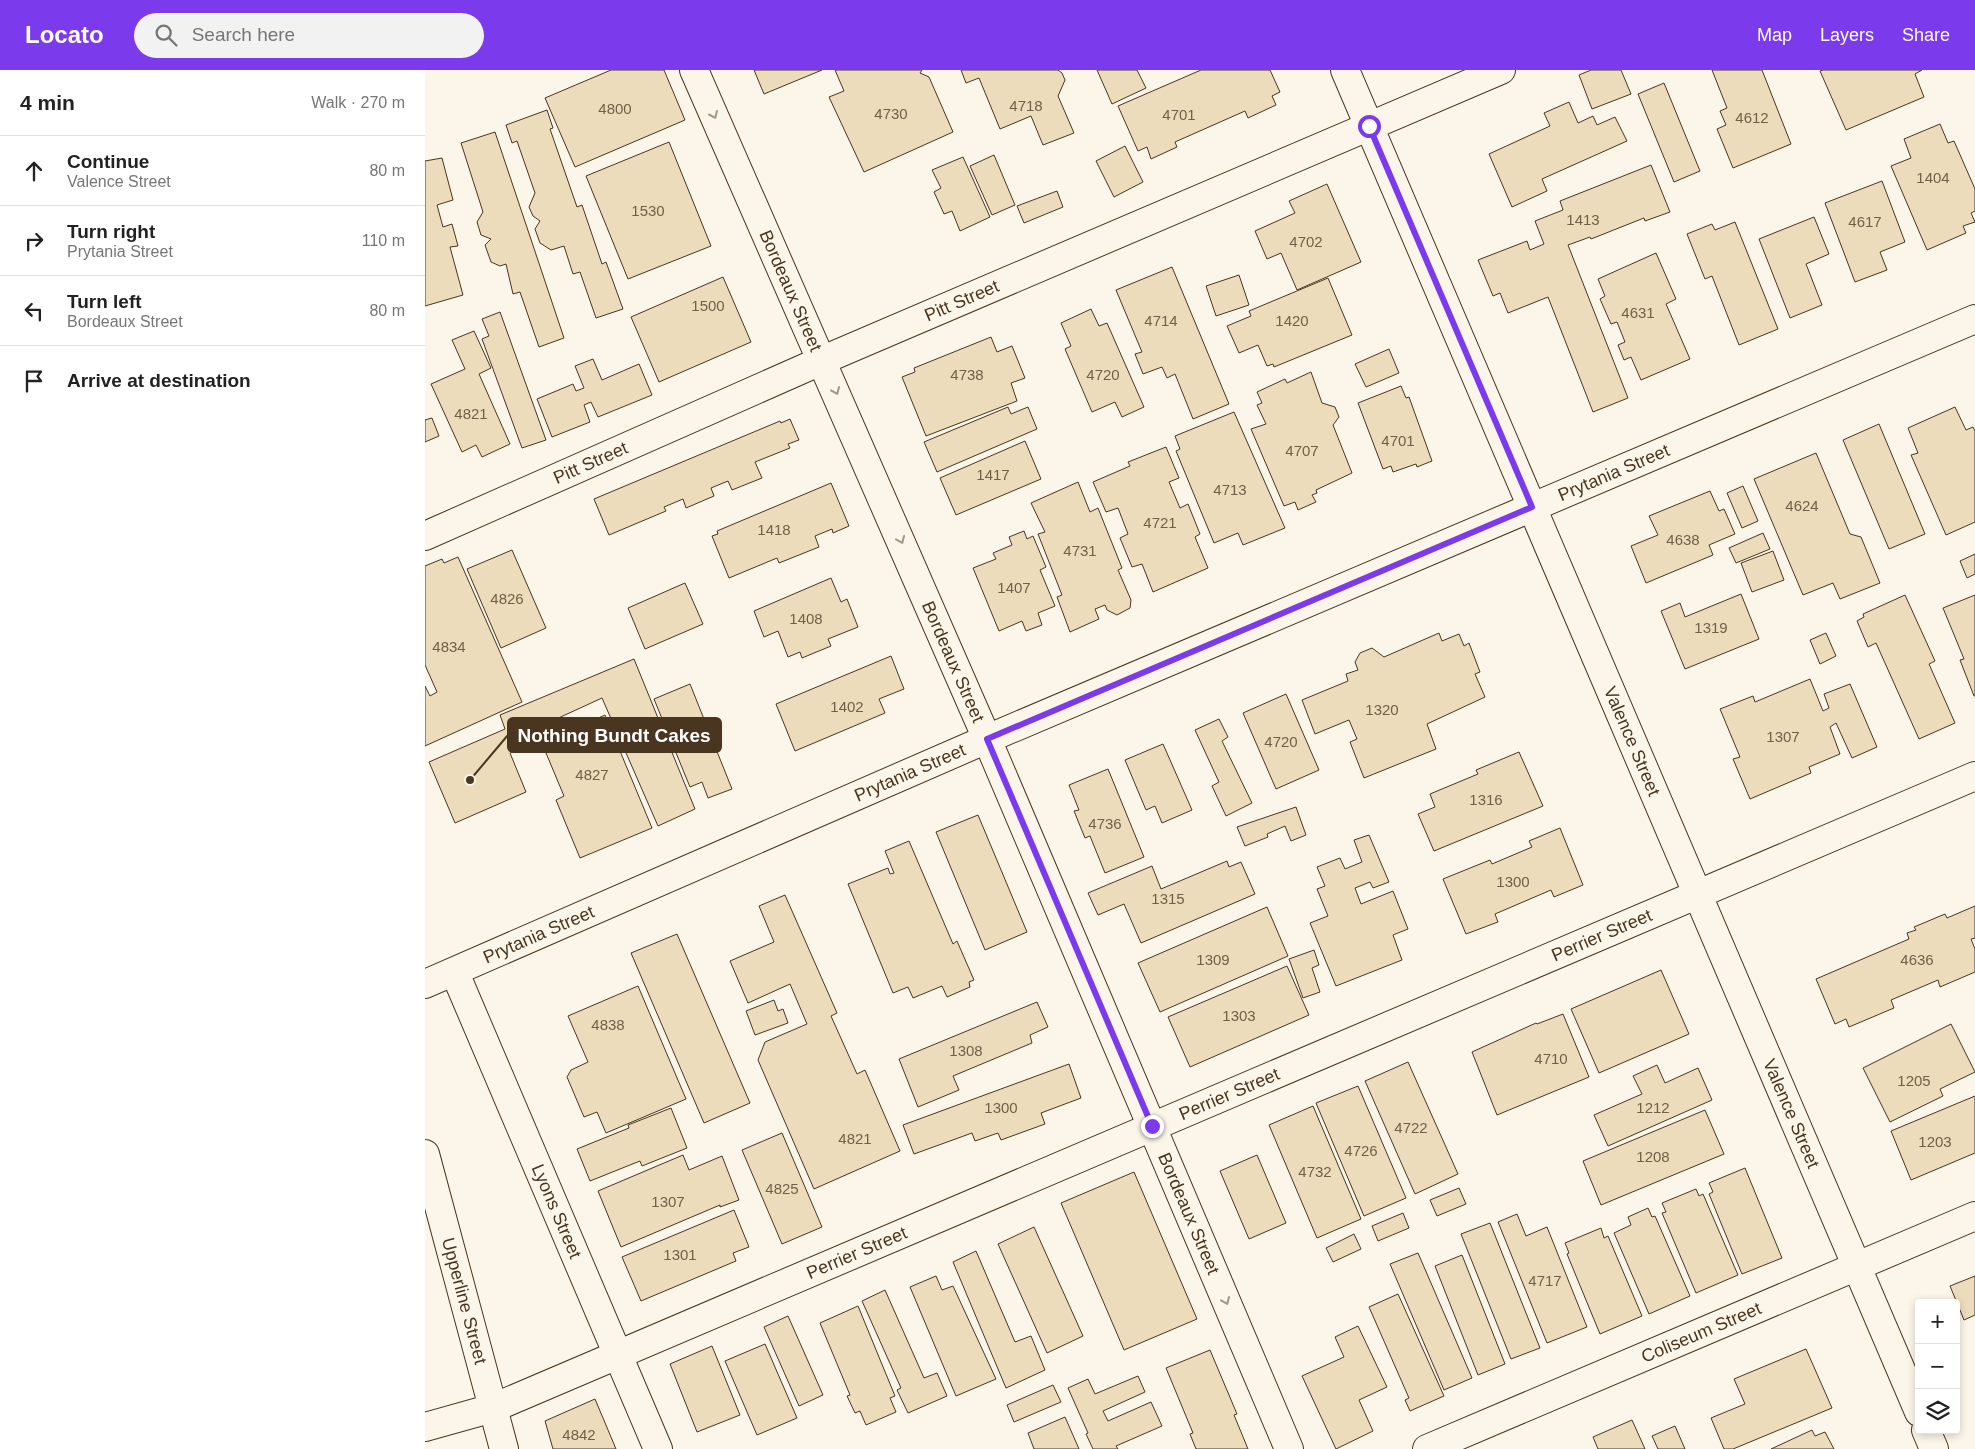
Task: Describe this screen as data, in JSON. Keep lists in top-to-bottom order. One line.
{"streets":{"street":["Bordeaux Street","Pitt Street","Prytania Street","Valence Street","Perrier Street","Lyons Street","Upperline Street","Coliseum Street"]},"crossings":[["Bordeaux Street","Pitt Street"],["Bordeaux Street","Prytania Street"],["Bordeaux Street","Perrier Street"],["Pitt Street","Valence Street"],["Prytania Street","Valence Street"],["Prytania Street","Lyons Street"],["Valence Street","Perrier Street"],["Valence Street","Coliseum Street"],["Perrier Street","Lyons Street"],["Perrier Street","Upperline Street"]],"one_way":["Bordeaux Street"],"places":["Nothing Bundt Cakes"],"house_numbers":["4718","4800","4730","4701","4612","1404","1530","1413","4617","4702","1500","4631","4714","1420","4738","4720","4821","4701","4707","1417","4713","4624","4721","1418","4638","4731","1407","4826","1408","1319","4834","1402","1320","1307","4720","4827","1316","4736","1300","1315","1309","4636","1303","4838","1308","4710","1205","1300","1212","4722","4821","1203","4726","1208","4732","4825","1307","1301","4717","4842"],"page":{"header":"Locato","search":"Search here","nav":["Map","Layers","Share"],"heading":["4 min","Walk · 270 m"],"list":[["Continue","Valence Street","80 m"],["Turn right","Prytania Street","110 m"],["Turn left","Bordeaux Street","80 m"],"Arrive at destination"],"map_buttons":["+","−"]}}
